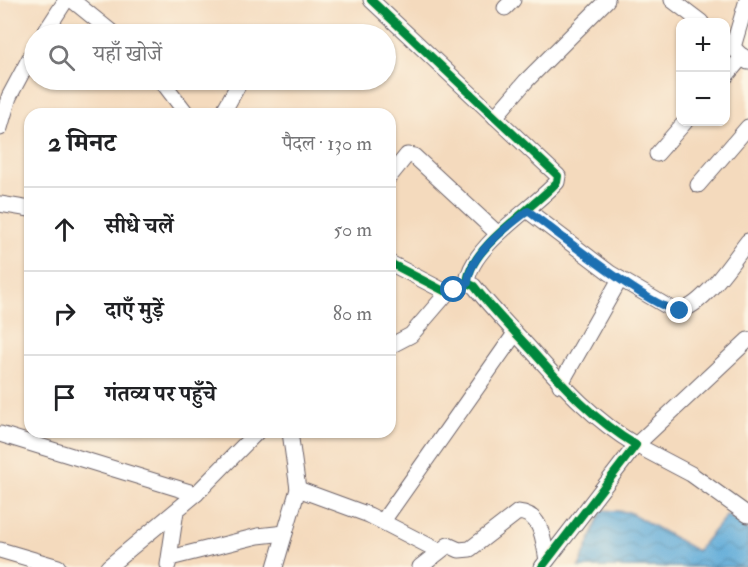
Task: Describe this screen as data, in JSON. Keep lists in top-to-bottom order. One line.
{"page":{"map_buttons":["+","−"],"search":"यहाँ खोजें","heading":["2 मिनट","पैदल · 130 m"],"list":[["सीधे चलें","50 m"],["दाएँ मुड़ें","80 m"],"गंतव्य पर पहुँचे"]}}
